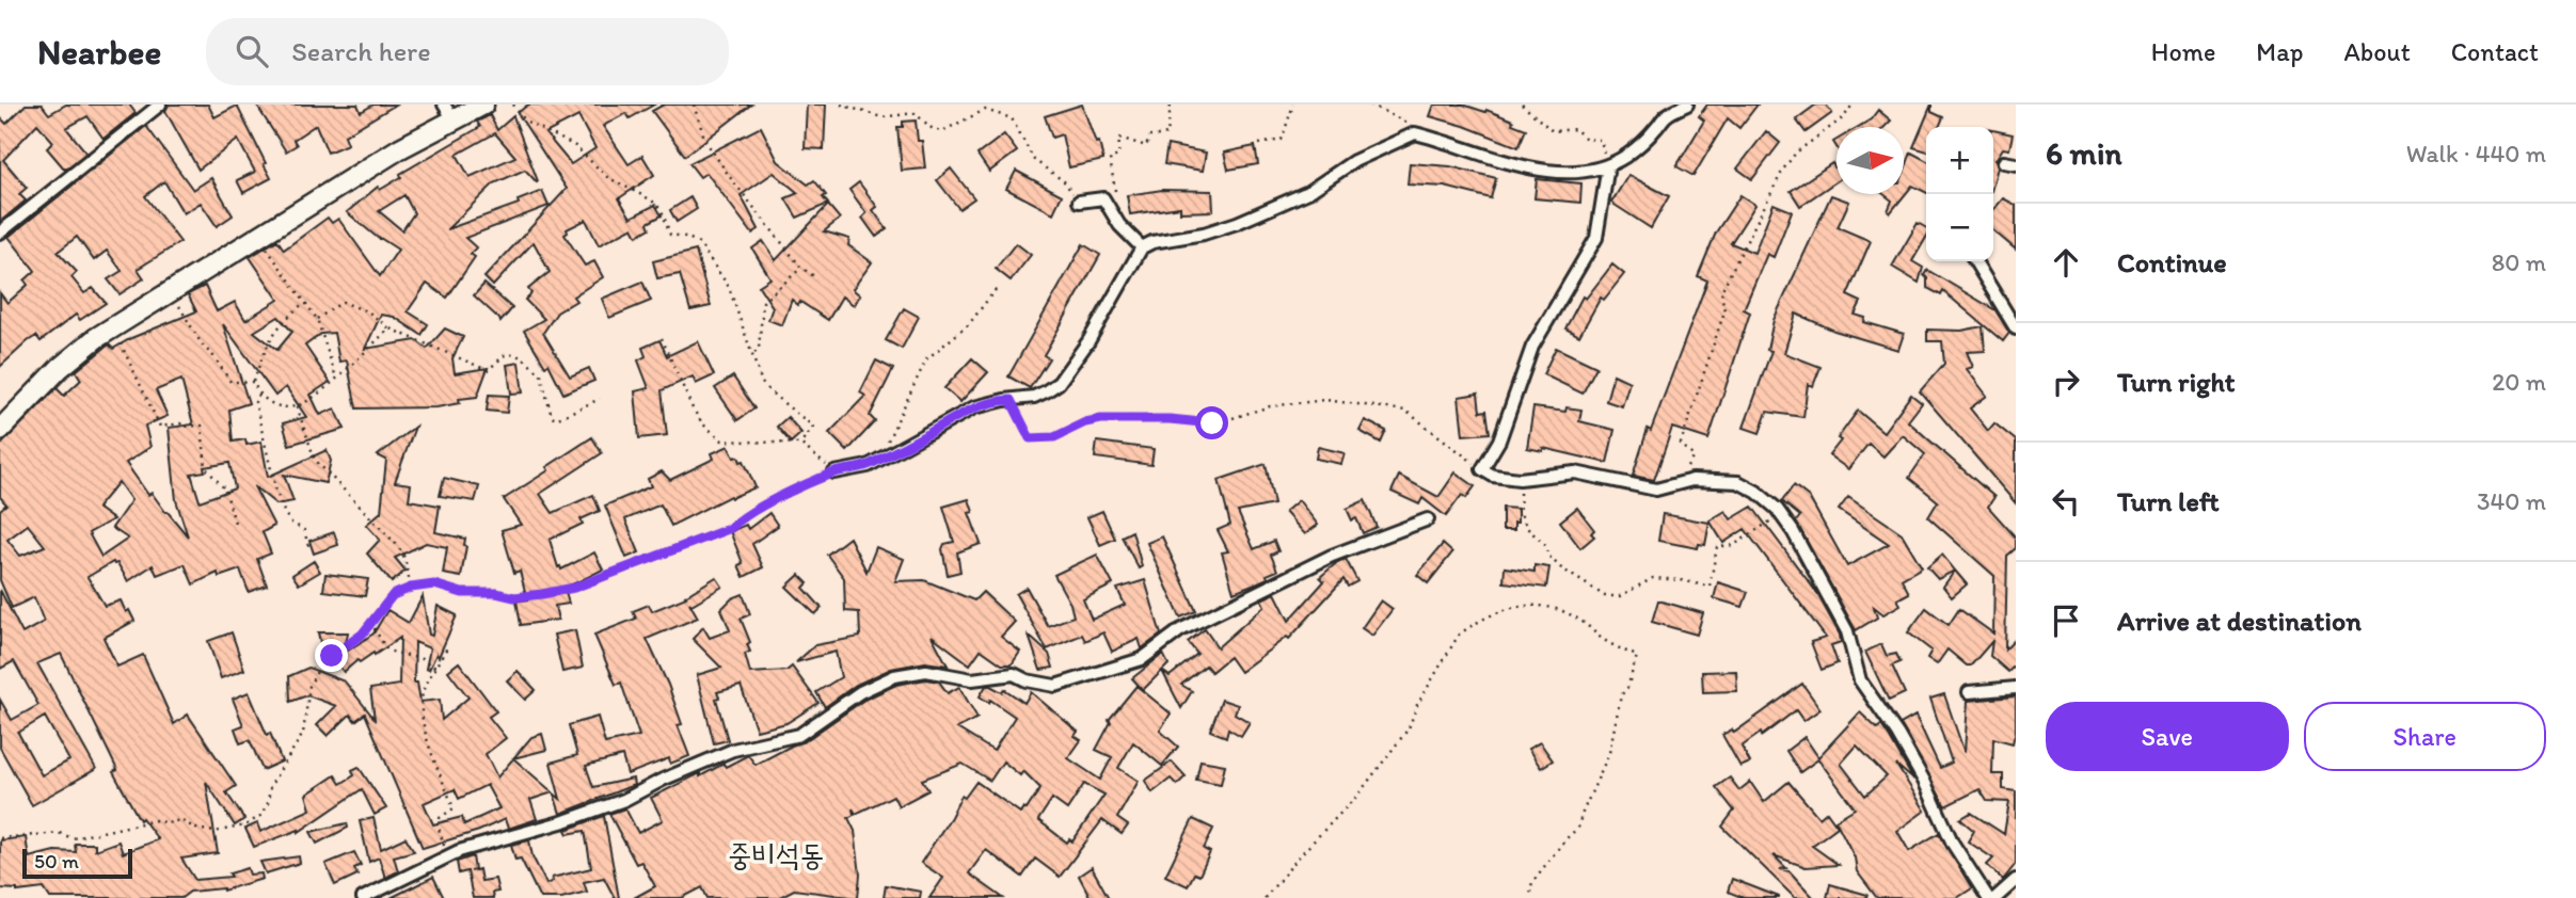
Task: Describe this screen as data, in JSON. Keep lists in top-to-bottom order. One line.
{"districts":["중비석동"],"scale_bar":"50 m","north":"right","page":{"header":"Nearbee","search":"Search here","nav":["Home","Map","About","Contact"],"heading":["6 min","Walk · 440 m"],"map_buttons":["+","−"],"list":[["Continue","80 m"],["Turn right","20 m"],["Turn left","340 m"],"Arrive at destination"],"buttons":["Save","Share"],"scale":"50 m"}}
